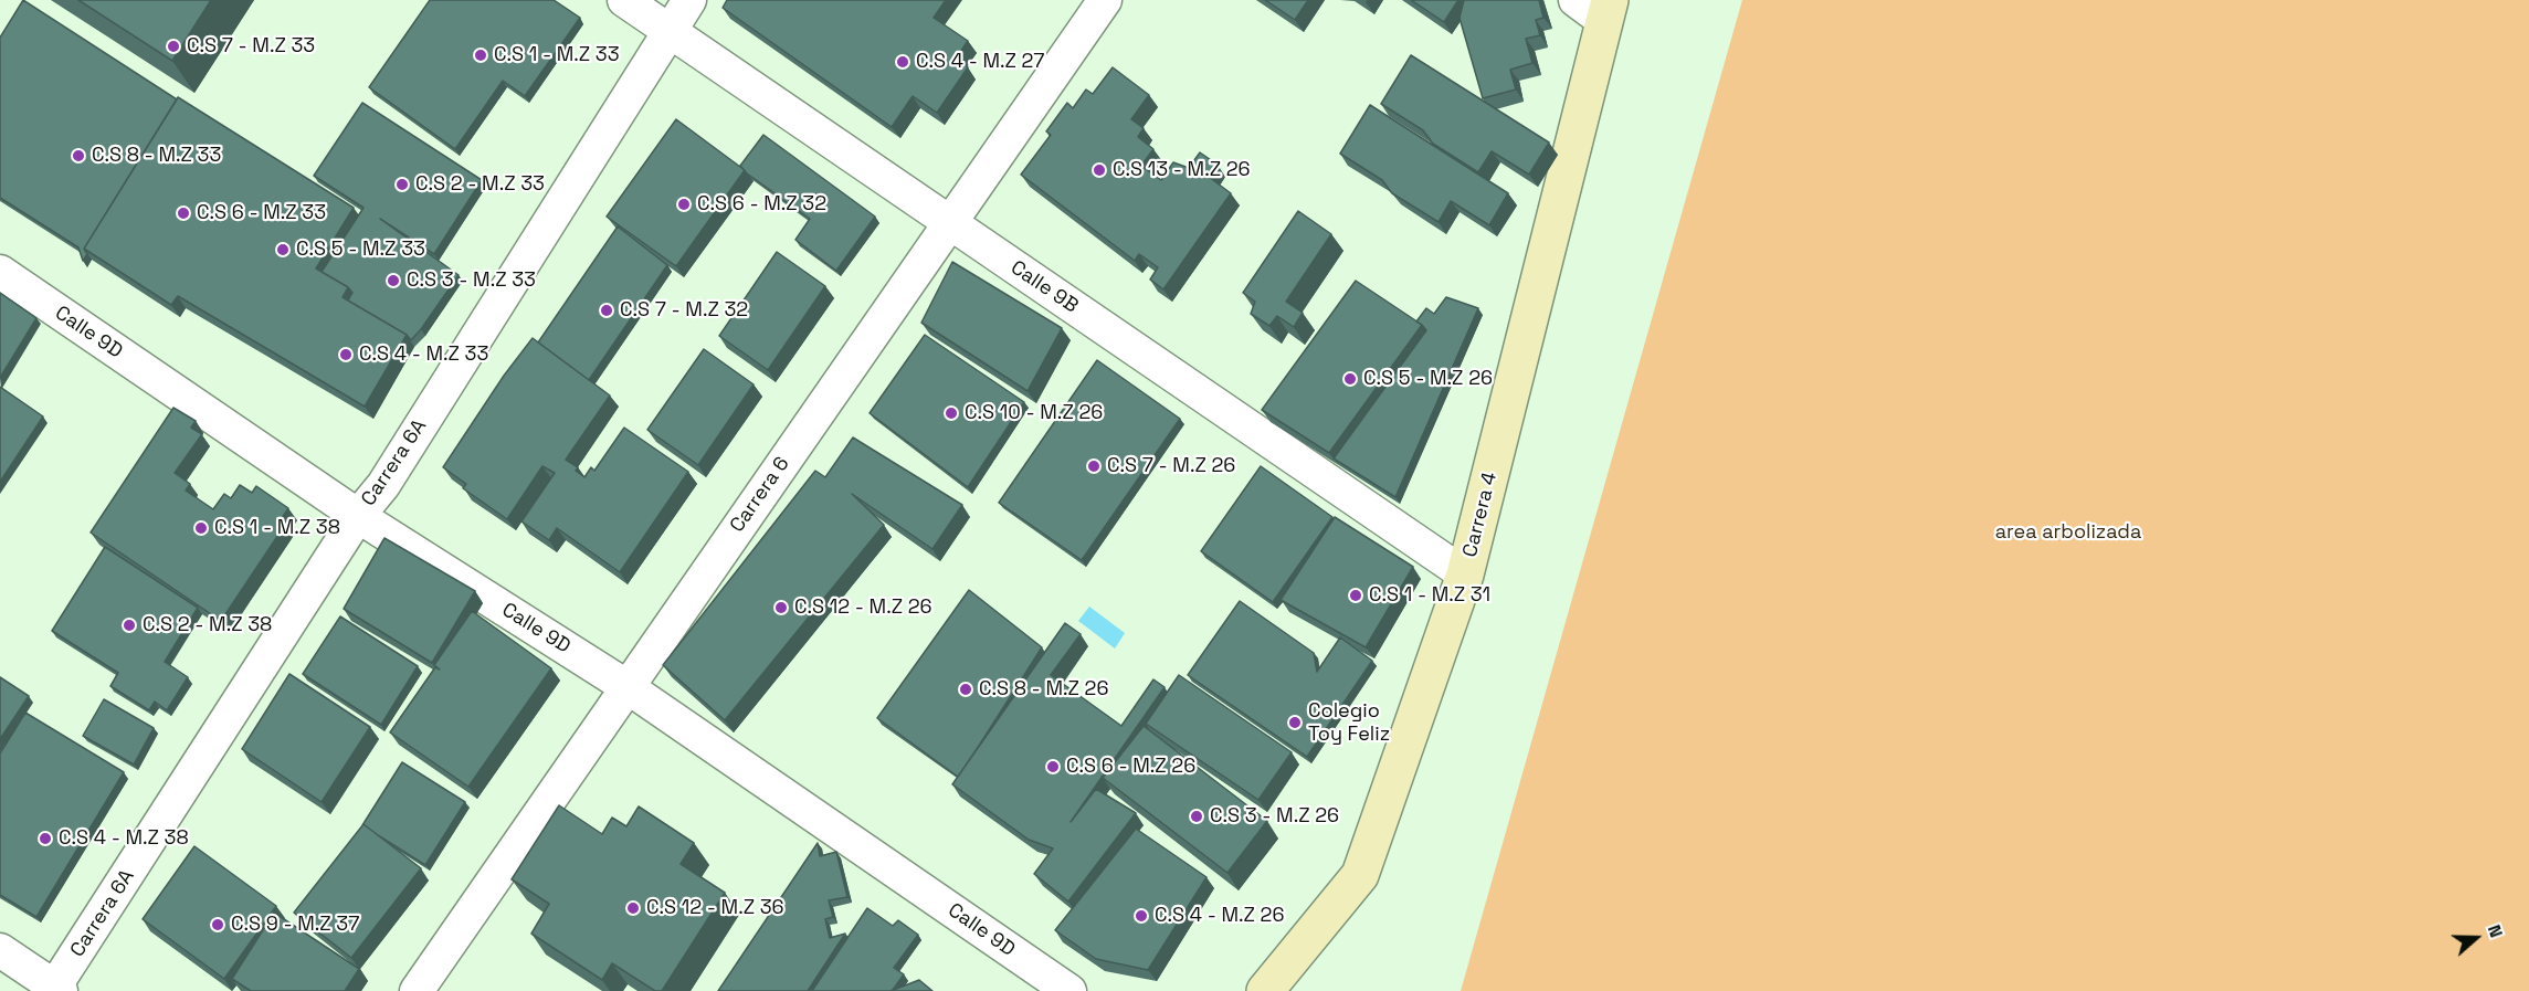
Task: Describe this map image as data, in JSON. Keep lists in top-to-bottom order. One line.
{"streets":{"main road":["Carrera 4"],"street":["Calle 9B","Calle 9D","Carrera 6A","Carrera 6"]},"crossings":[["Calle 9B","Carrera 6A"],["Calle 9B","Carrera 6"],["Calle 9B","Carrera 4"],["Calle 9D","Carrera 6A"],["Calle 9D","Carrera 6"]],"parks":["area arbolizada"],"places":["C.S 7 - M.Z 33","C.S 1 - M.Z 33","C.S 4 - M.Z 27","C.S 8 - M.Z 33","C.S 13 - M.Z 26","C.S 2 - M.Z 33","C.S 6 - M.Z 32","C.S 6 - M.Z 33","C.S 5 - M.Z 33","C.S 3 - M.Z 33","C.S 7 - M.Z 32","C.S 4 - M.Z 33","C.S 5 - M.Z 26","C.S 10 - M.Z 26","C.S 7 - M.Z 26","C.S 1 - M.Z 38","C.S 1 - M.Z 31","C.S 12 - M.Z 26","C.S 2 - M.Z 38","C.S 8 - M.Z 26","Colegio Toy Feliz","C.S 6 - M.Z 26","C.S 3 - M.Z 26","C.S 4 - M.Z 38","C.S 12 - M.Z 36","C.S 4 - M.Z 26","C.S 9 - M.Z 37"],"north":"right"}
